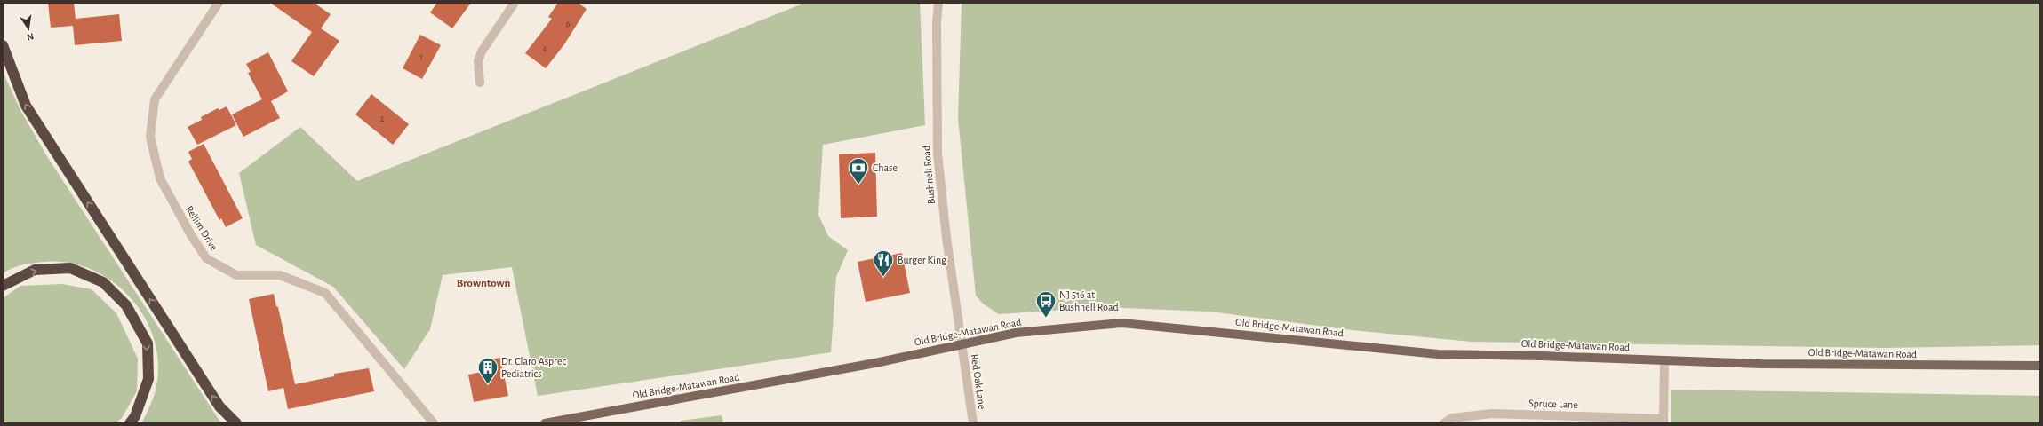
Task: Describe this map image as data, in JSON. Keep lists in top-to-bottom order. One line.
{"streets":{"main road":["Old Bridge-Matawan Road"],"street":["Bushnell Road","Rellim Drive","Red Oak Lane","Spruce Lane"]},"crossings":[["Bushnell Road","Old Bridge-Matawan Road"],["Bushnell Road","Red Oak Lane"],["Old Bridge-Matawan Road","Red Oak Lane"]],"districts":["Browntown"],"places":{"bank":["Chase"],"restaurant":["Burger King"],"bus stop":["NJ 516 at Bushnell Road"],"building":["Dr. Claro Asprec Pediatrics"]},"house_numbers":["6","4","1","2"],"north":"bottom"}
